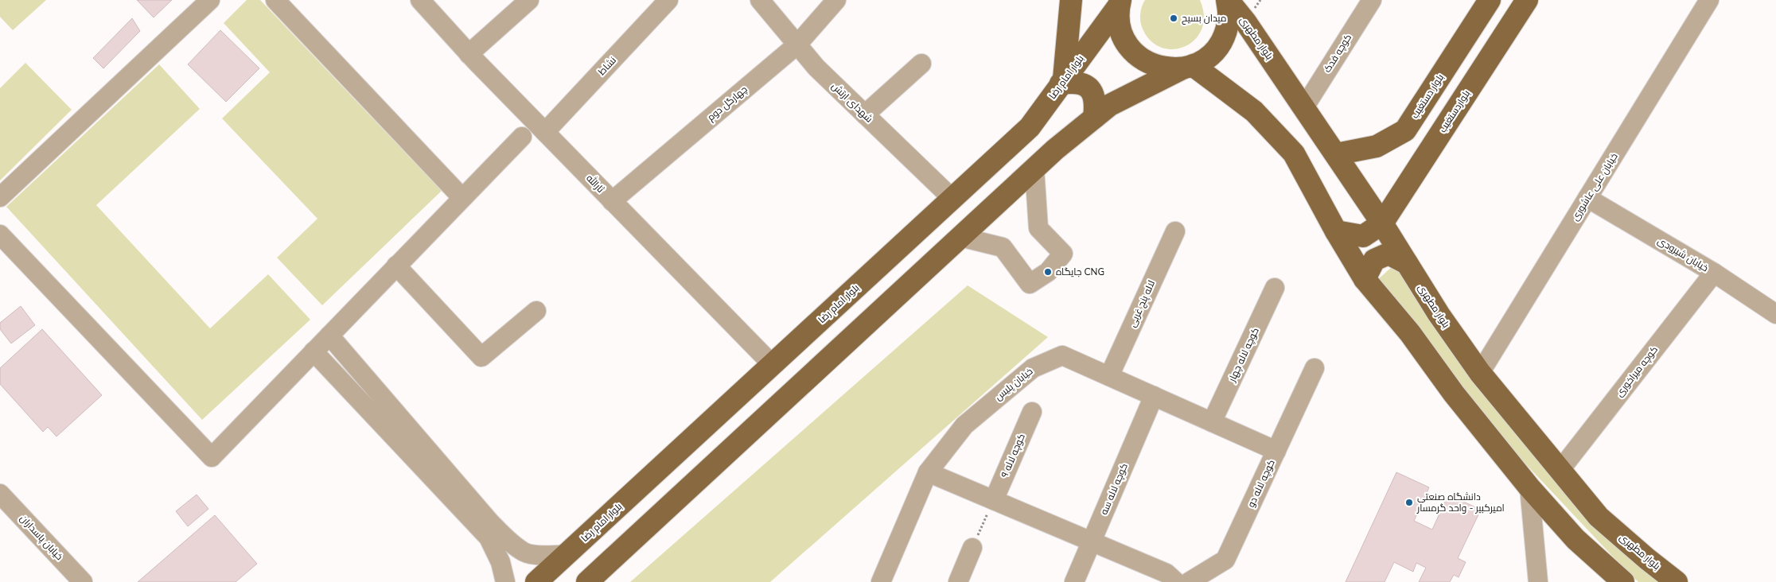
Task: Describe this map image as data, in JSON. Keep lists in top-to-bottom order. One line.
{"streets":{"main road":["بلوار مطهری","بلوار امام رضا","بلوار دستغیب","بلواردستغیب"],"street":["کوچه فدک","نشاط","شهدای ارتش","چهارگل دوم","ثارالله","خیابان علی عاشوری","خیابان شیرودی","لاله پنج غربی","کوچه لاله چهار","کوچه میراخوری","خیابان پلیس","کوچه لاله ۹","کوچه لاله دو","کوچه لاله سه","خیابان پاسداران"]},"crossings":[["بلوار مطهری","کوچه فدک"],["بلوار مطهری","بلوار دستغیب"],["بلوار مطهری","بلواردستغیب"],["بلوار مطهری","خیابان علی عاشوری"],["بلوار مطهری","کوچه میراخوری"],["نشاط","ثارالله"],["بلوار امام رضا","شهدای ارتش"],["بلوار امام رضا","ثارالله"],["شهدای ارتش","چهارگل دوم"],["چهارگل دوم","ثارالله"],["خیابان علی عاشوری","خیابان شیرودی"],["خیابان شیرودی","کوچه میراخوری"],["لاله پنج غربی","خیابان پلیس"],["کوچه لاله چهار","خیابان پلیس"],["خیابان پلیس","کوچه لاله دو"],["خیابان پلیس","کوچه لاله سه"]],"places":["میدان بسیح","جایگاه CNG","دانشگاه صنعتی امیرکبیر - واحد گرمسار"]}
